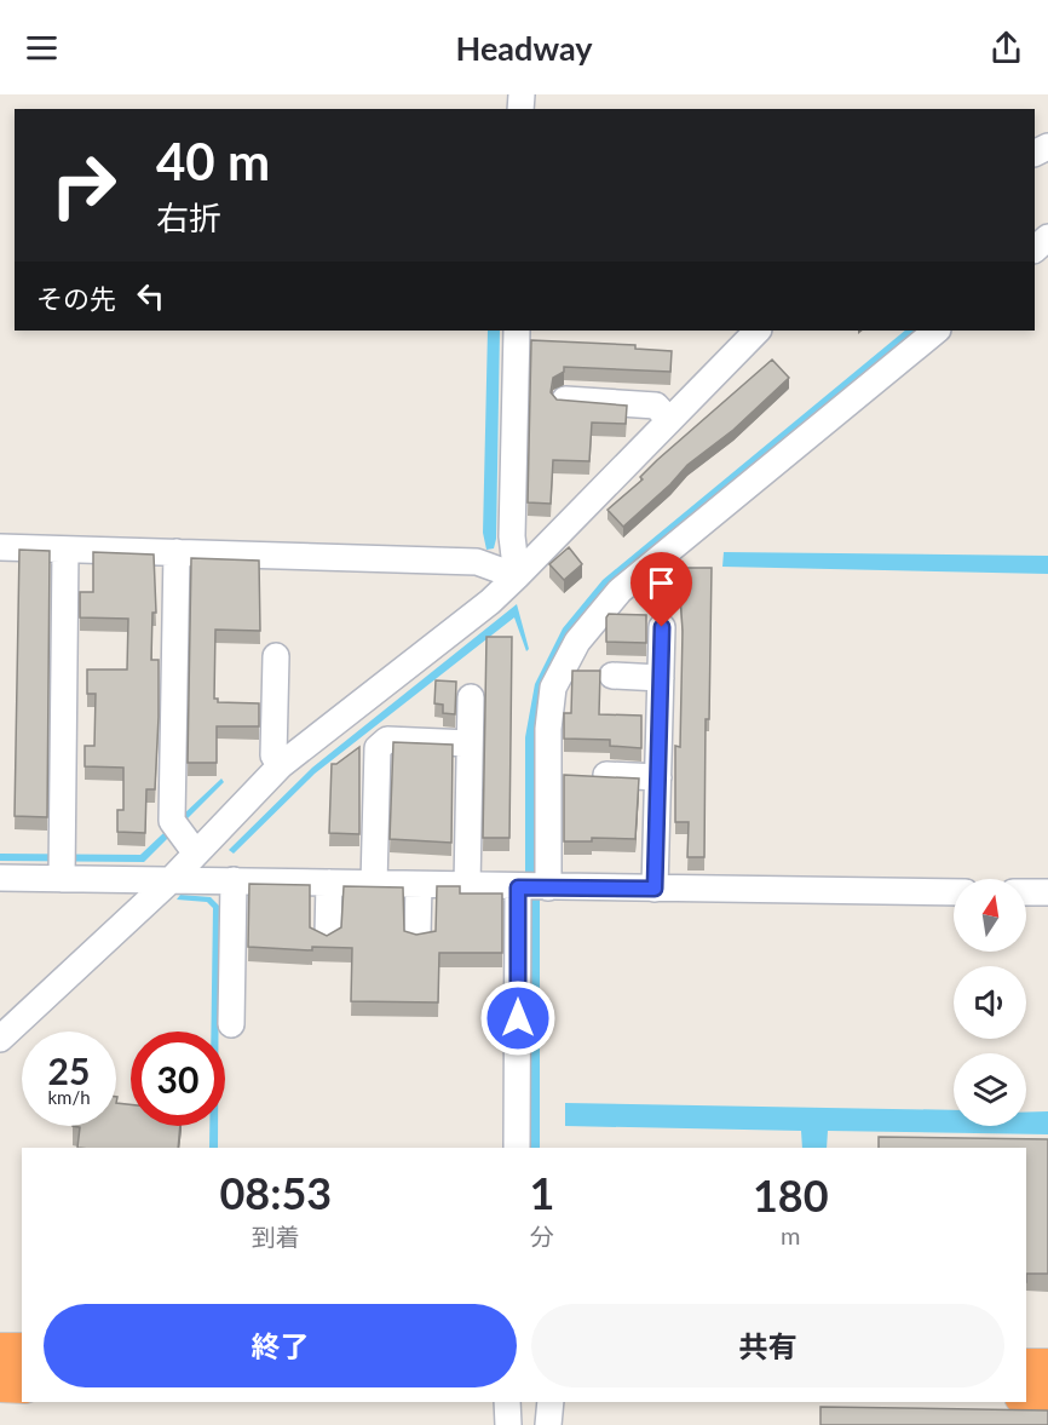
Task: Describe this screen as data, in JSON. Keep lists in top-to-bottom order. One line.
{"north":"top","page":{"header":"Headway","turn":["40 m","右折"],"then":"その先","speed":"25 km/h","limit":"30","eta":["08:53","到着","1","分","180","m"],"buttons":["終了","共有"]}}
